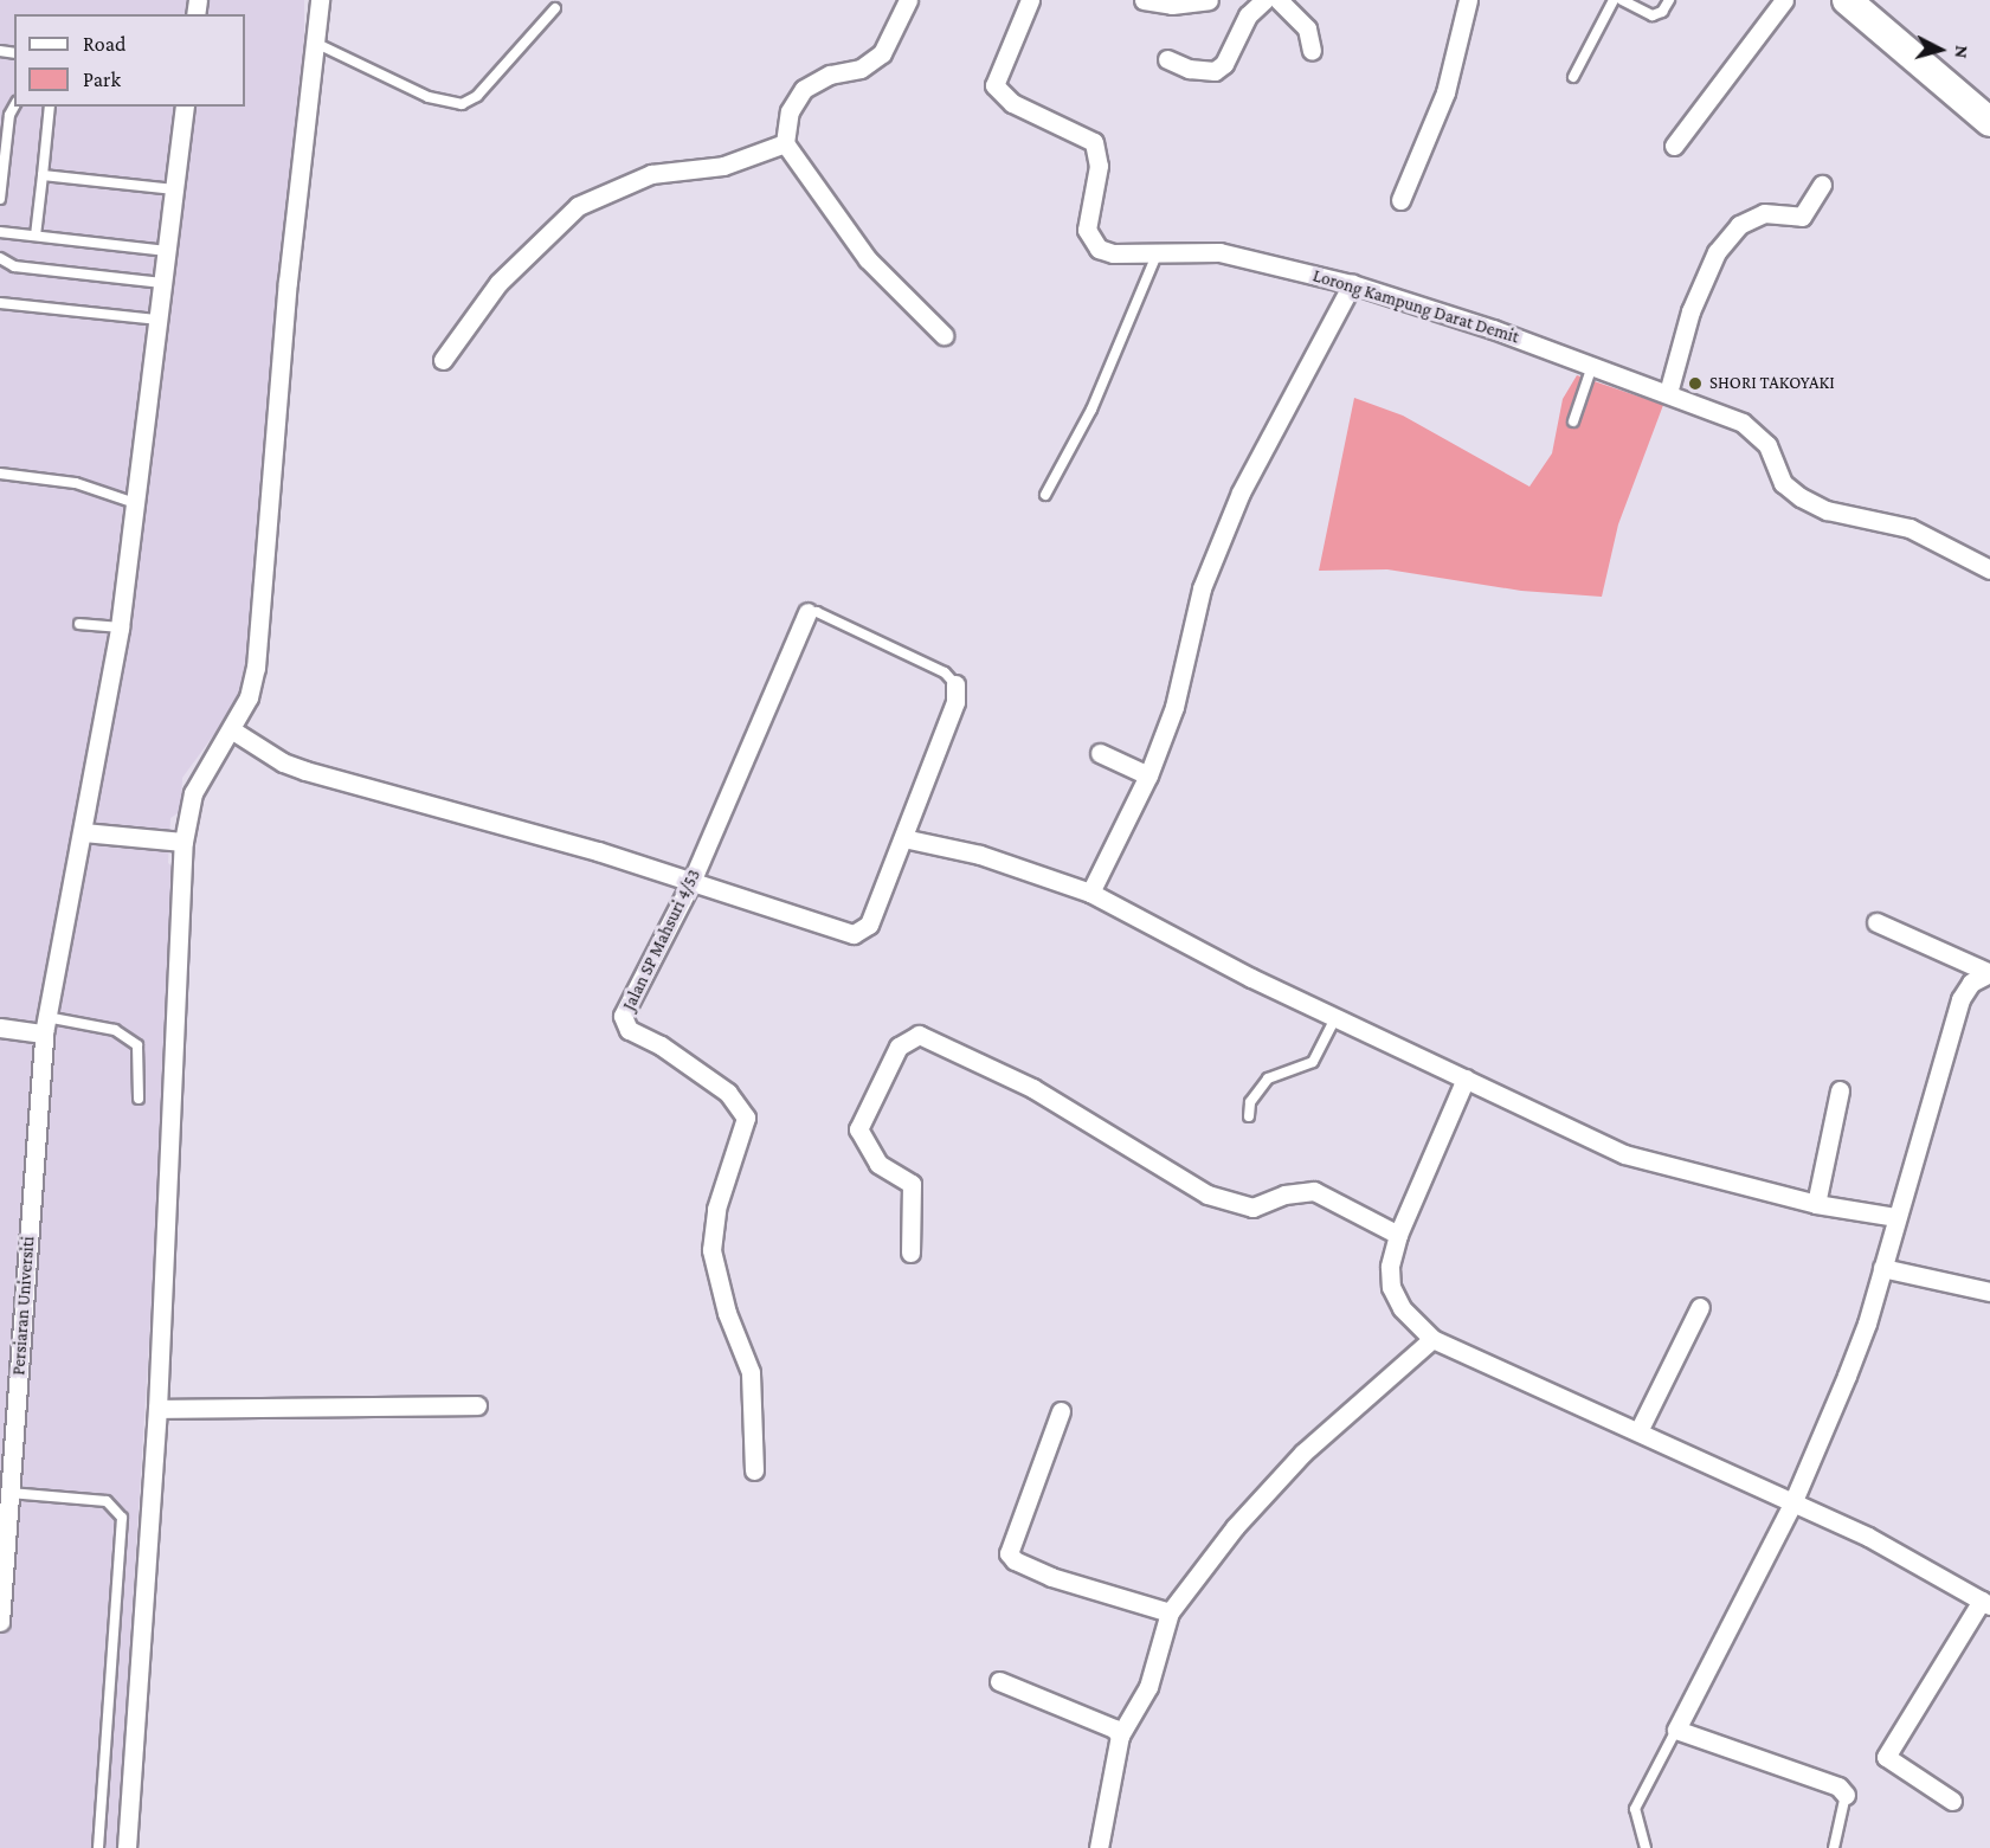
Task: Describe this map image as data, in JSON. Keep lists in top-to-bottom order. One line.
{"streets":{"street":["Lorong Kampung Darat Demit","Jalan SP Mahsuri 4/53","Persiaran Universiti"]},"places":["SHORI TAKOYAKI"],"legend":["Road","Park"],"north":"right"}
